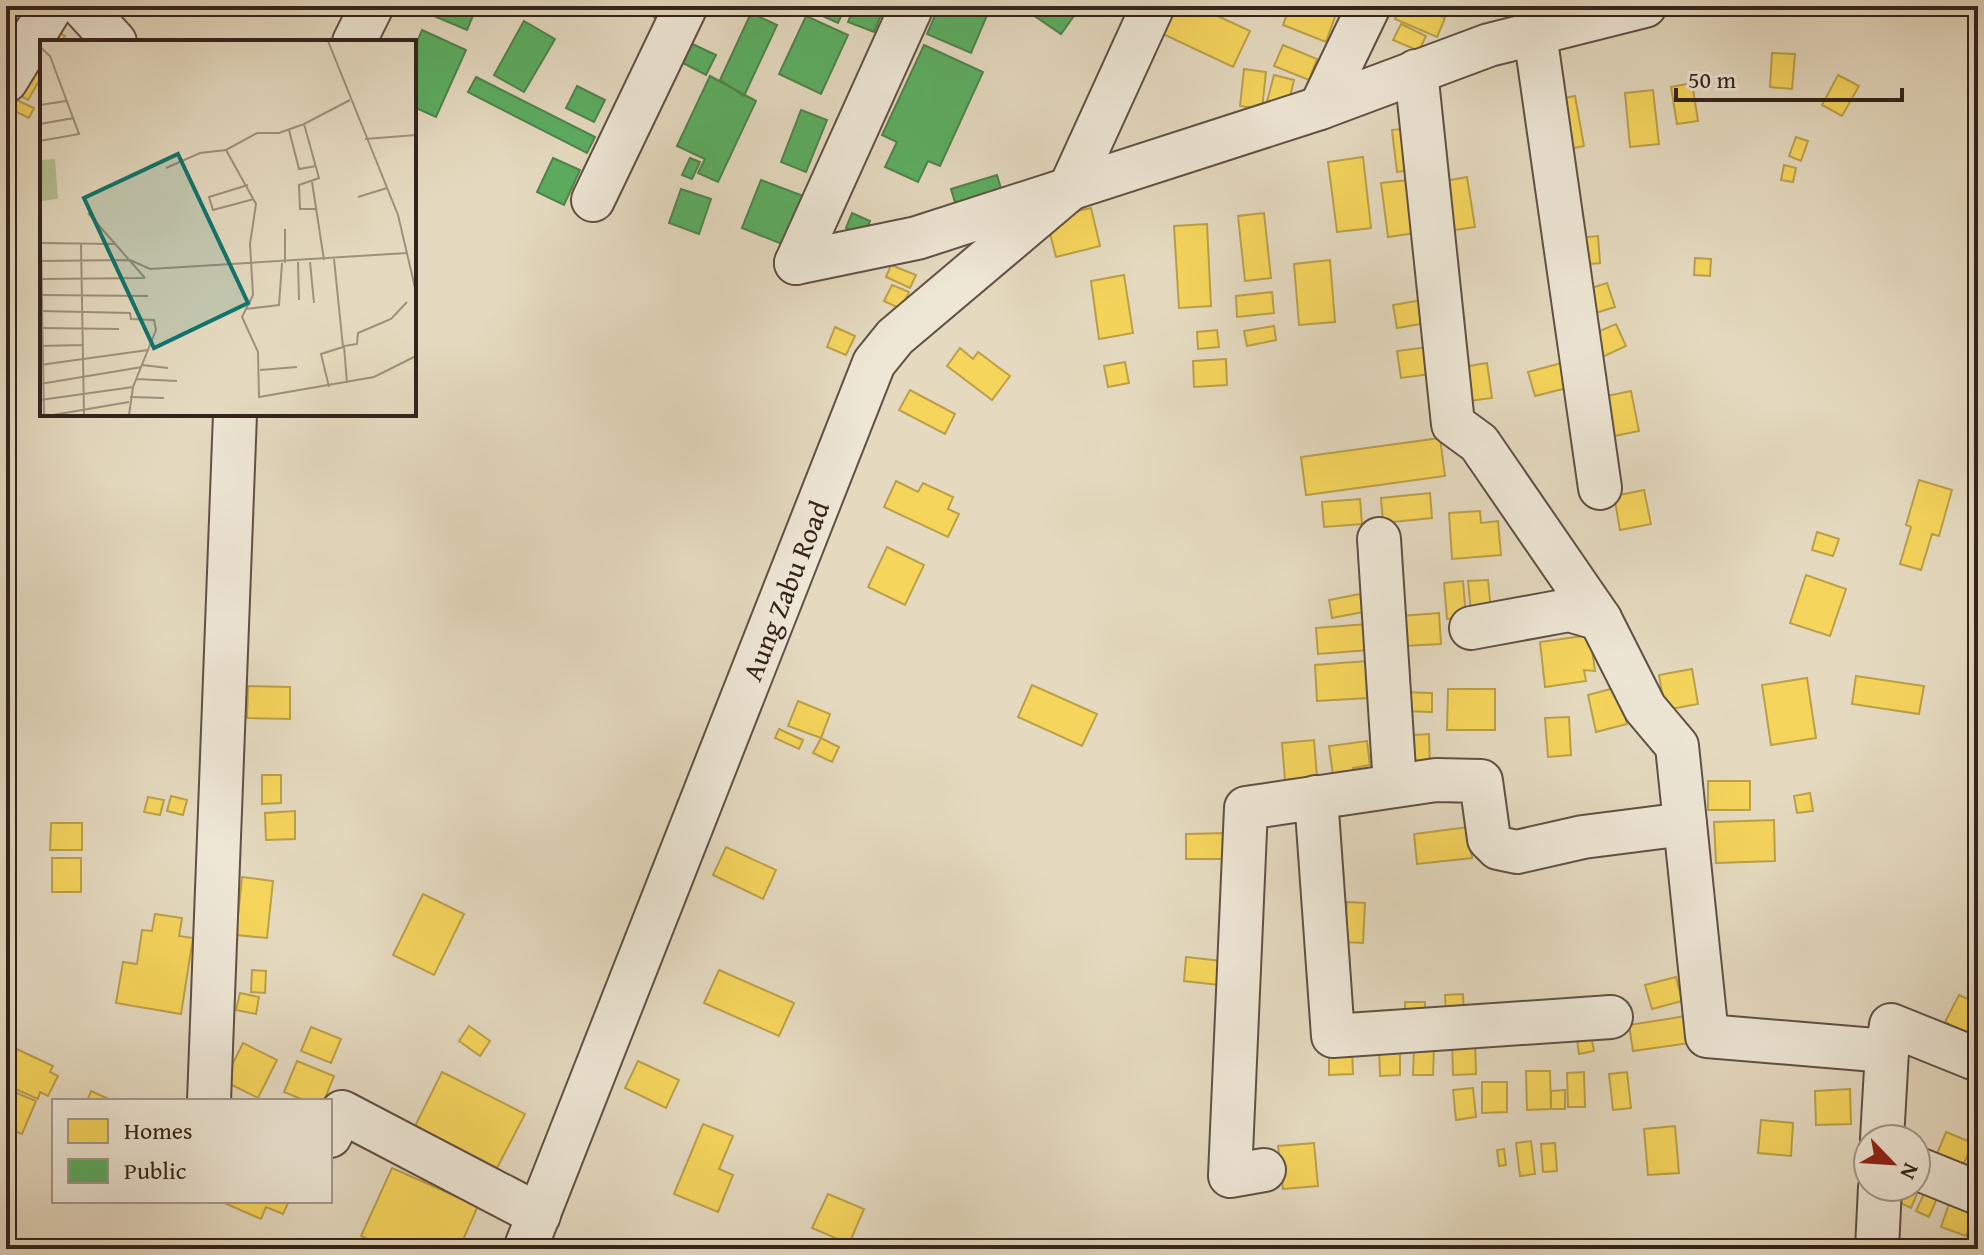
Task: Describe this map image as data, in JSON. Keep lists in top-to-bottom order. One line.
{"streets":{"street":["Aung Zabu Road"]},"legend":["Homes","Public"],"scale_bar":"50 m","north":"bottom right"}
